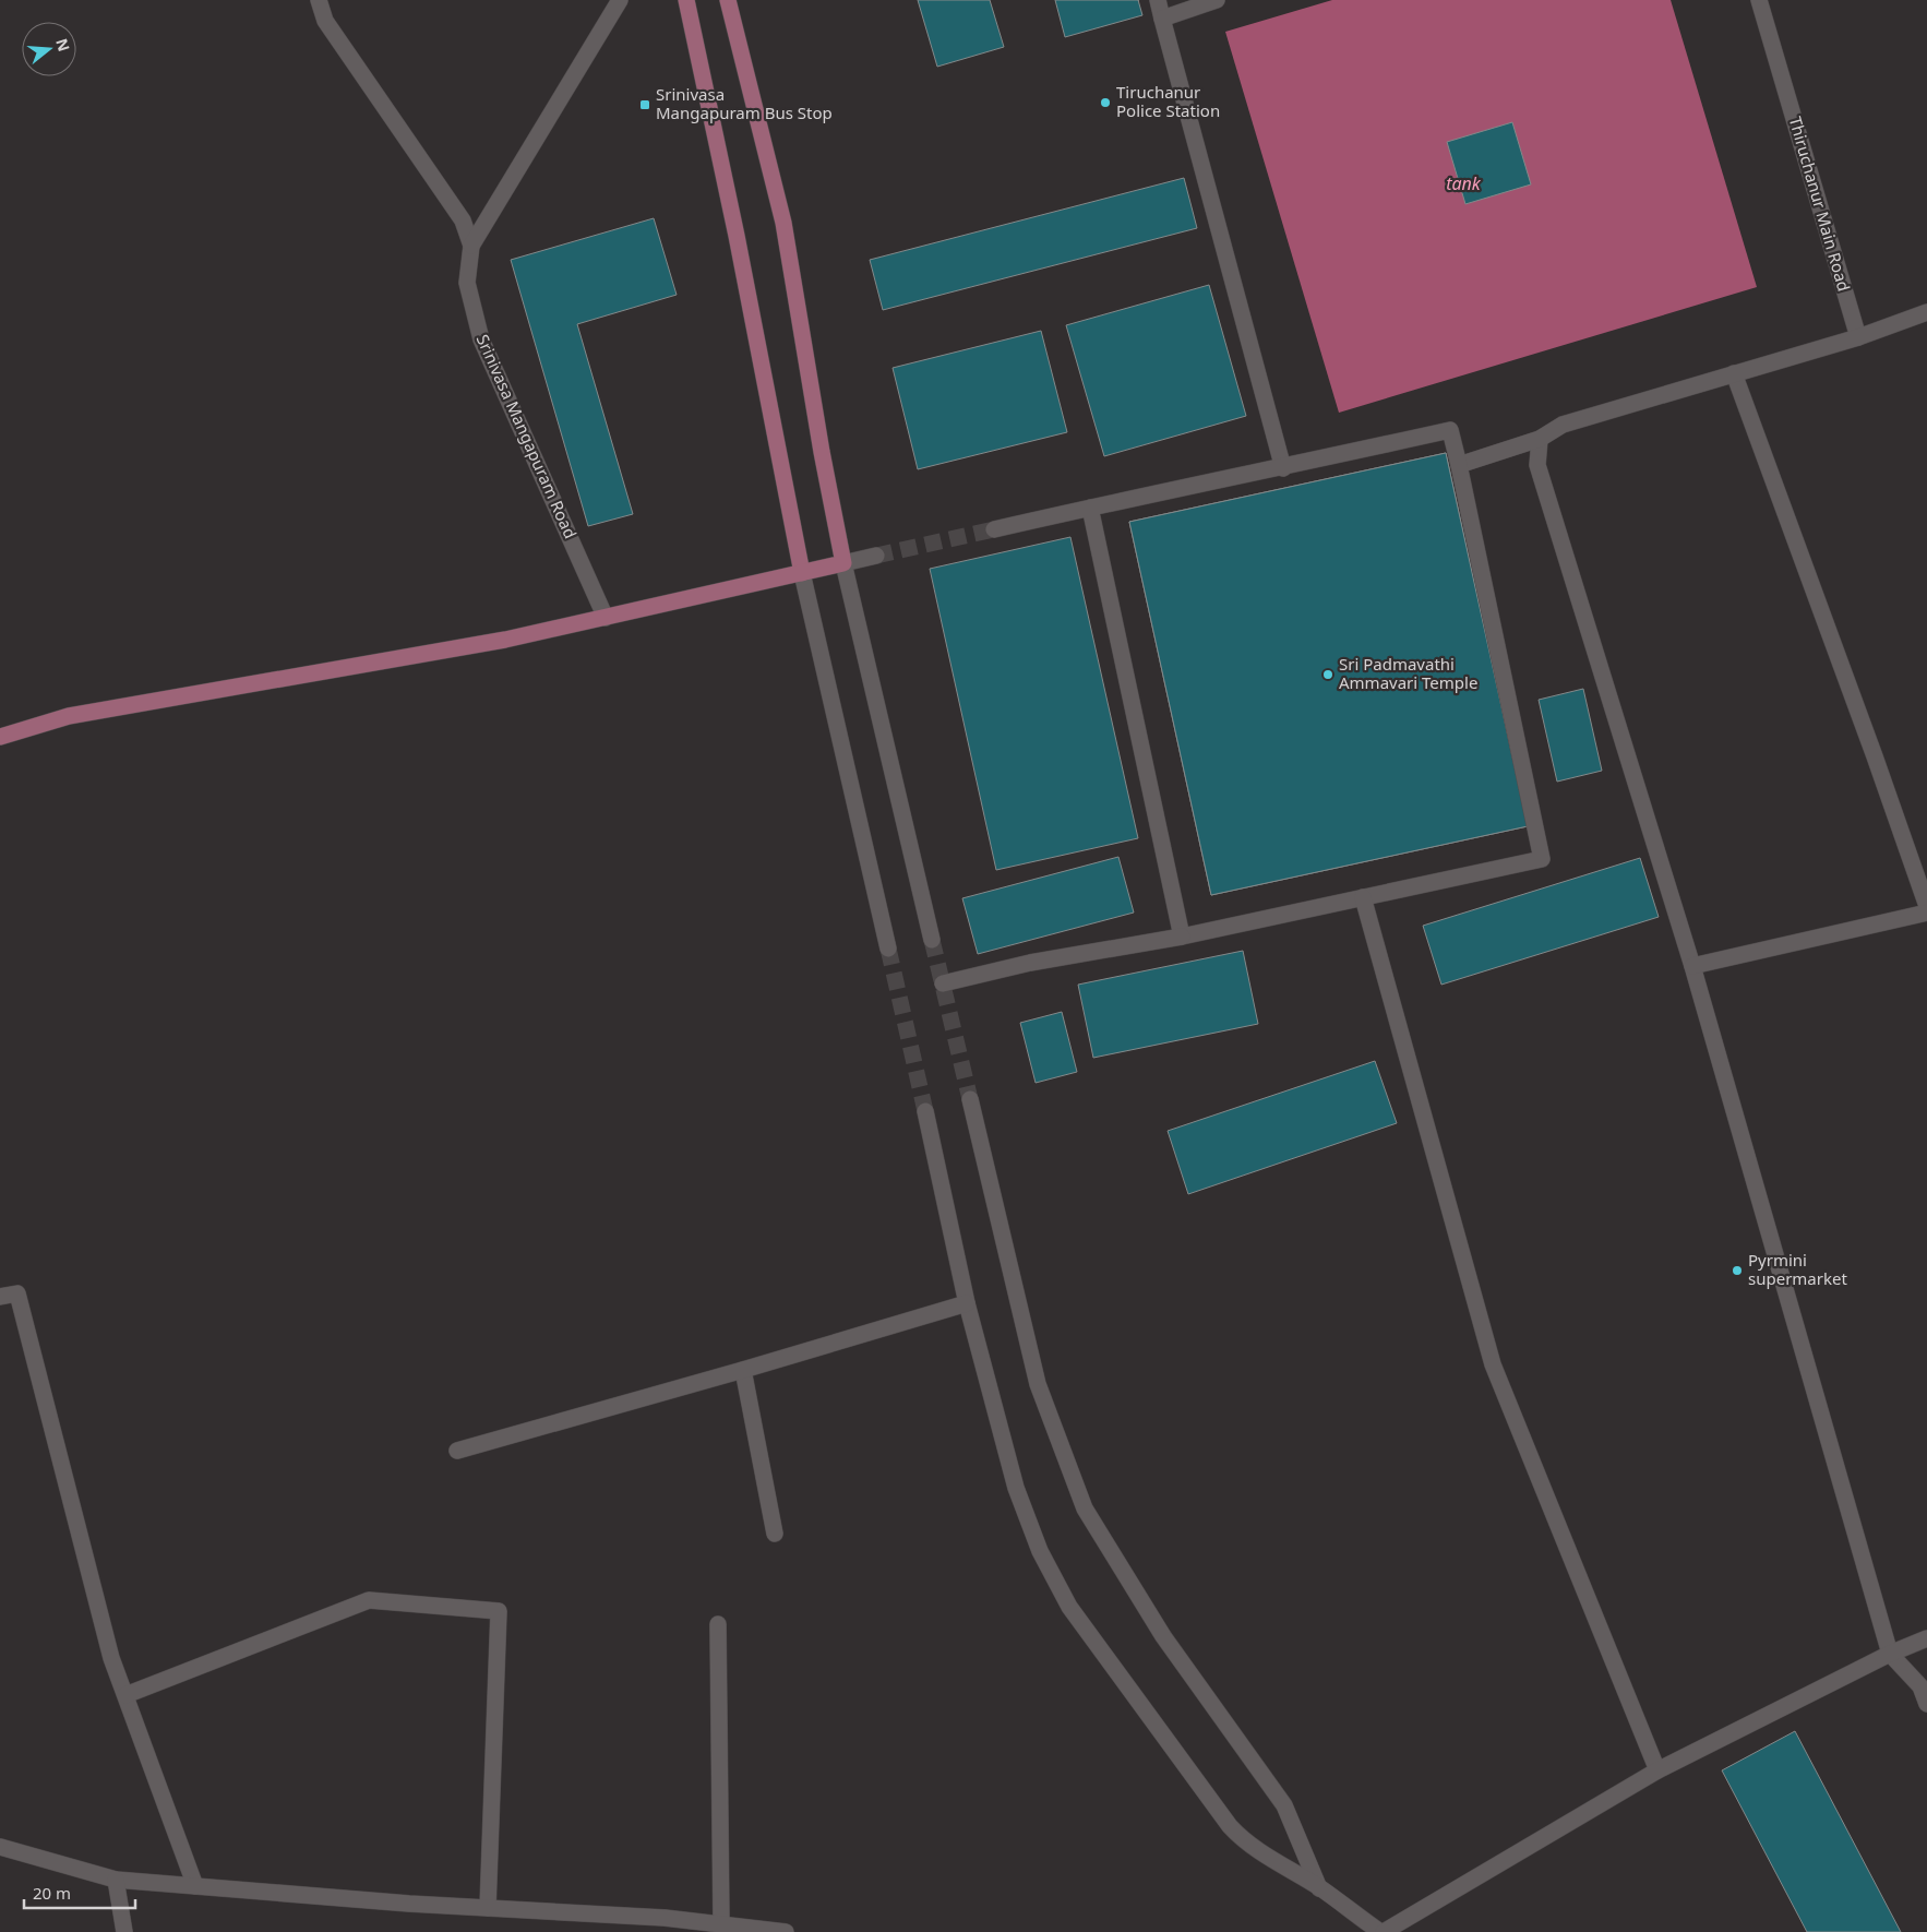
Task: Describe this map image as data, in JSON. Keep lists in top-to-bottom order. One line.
{"streets":{"street":["Thiruchanur Main Road","Srinivasa Mangapuram Road"]},"water":["tank"],"places":{"other":["Tiruchanur Police Station","Sri Padmavathi Ammavari Temple","Pyrmini supermarket"],"transit":["Srinivasa Mangapuram Bus Stop"]},"scale_bar":"20 m","north":"right"}
